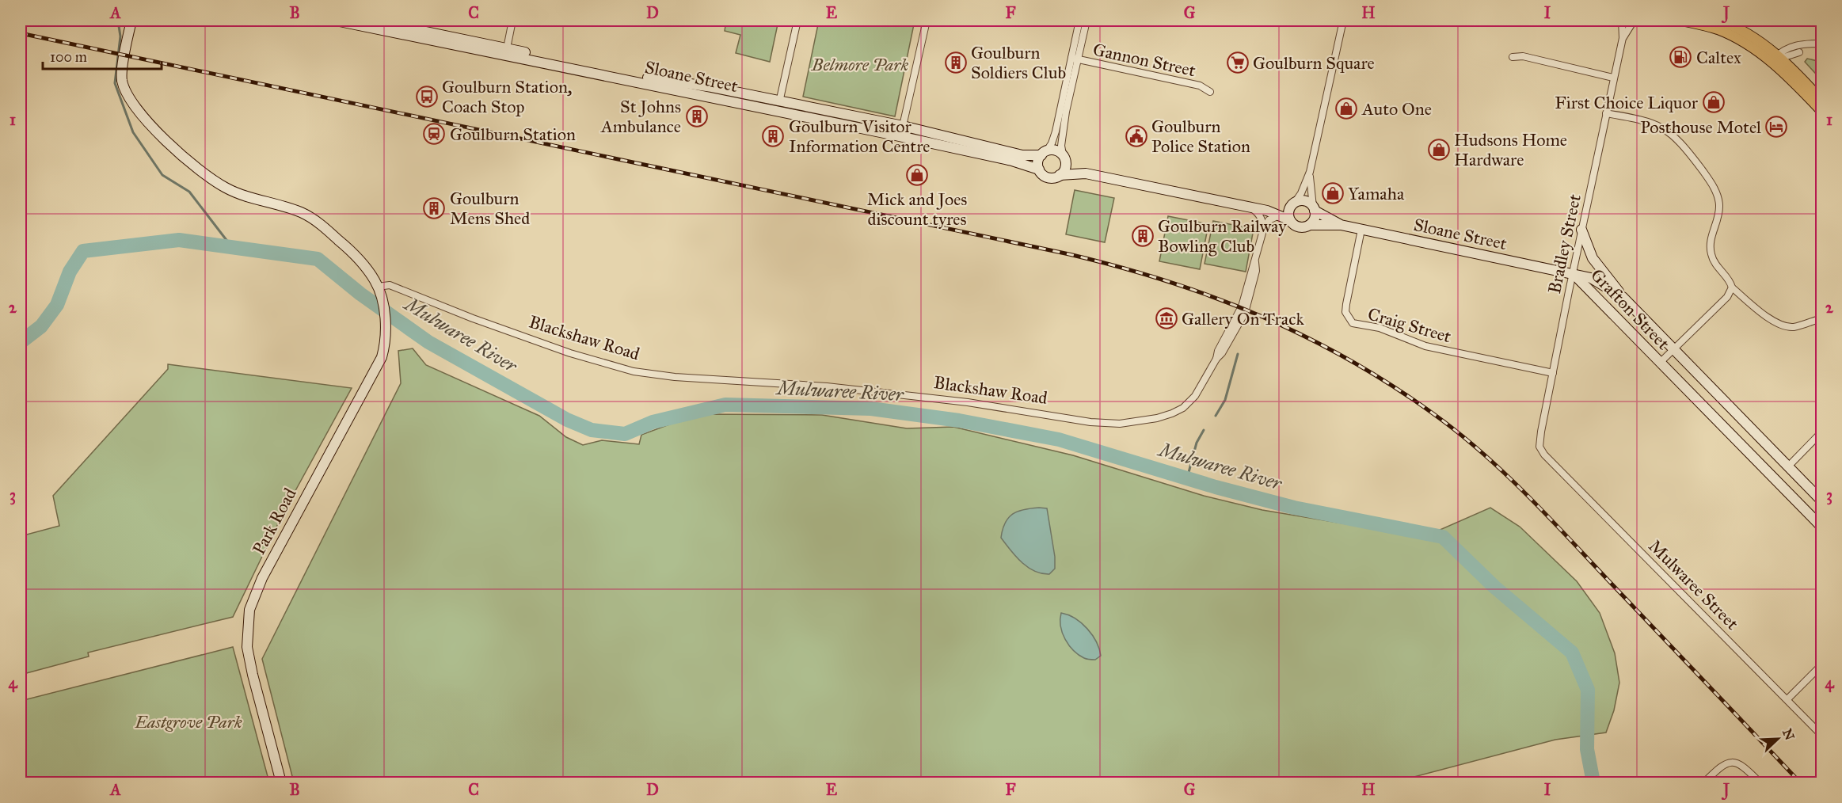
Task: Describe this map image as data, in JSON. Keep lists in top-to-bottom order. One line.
{"streets":{"street":["Gannon Street","Sloane Street","Bradley Street","Grafton Street","Craig Street","Blackshaw Road","Park Road","Mulwaree Street"]},"crossings":[["Sloane Street","Bradley Street"],["Sloane Street","Grafton Street"],["Sloane Street","Craig Street"],["Bradley Street","Grafton Street"],["Bradley Street","Craig Street"],["Bradley Street","Mulwaree Street"],["Blackshaw Road","Park Road"]],"water":["Mulwaree River"],"parks":["Belmore Park","Eastgrove Park"],"places":{"fuel station":["Caltex"],"building":["Goulburn Soldiers Club","St Johns Ambulance","Goulburn Visitor Information Centre","Goulburn Mens Shed","Goulburn Railway Bowling Club"],"supermarket":["Goulburn Square"],"bus stop":["Goulburn Station, Coach Stop"],"shop":["First Choice Liquor","Auto One","Hudsons Home Hardware","Mick and Joes discount tyres","Yamaha"],"hotel":["Posthouse Motel"],"station":["Goulburn Station"],"public building":["Goulburn Police Station"],"museum":["Gallery On Track"]},"scale_bar":"100 m","north":"top right","grid":{"columns":["A","B","C","D","E","F","G","H","I","J"],"rows":["1","2","3","4"]}}
